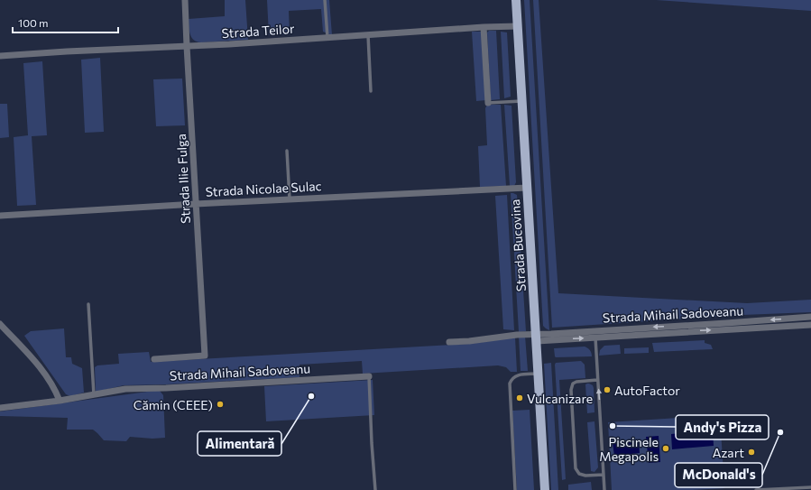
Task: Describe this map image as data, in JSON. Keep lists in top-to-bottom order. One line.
{"streets":{"main road":["Strada Bucovina"],"street":["Strada Teilor","Strada Ilie Fulga","Strada Nicolae Sulac","Strada Mihail Sadoveanu"]},"crossings":[["Strada Teilor","Strada Ilie Fulga"],["Strada Teilor","Strada Bucovina"],["Strada Ilie Fulga","Strada Nicolae Sulac"],["Strada Nicolae Sulac","Strada Bucovina"],["Strada Bucovina","Strada Mihail Sadoveanu"]],"places":["AutoFactor","Alimentară","Vulcanizare","Cămin (CEEE)","Andy's Pizza","McDonald's","Piscinele Megapolis","Azart"],"scale_bar":"100 m"}
